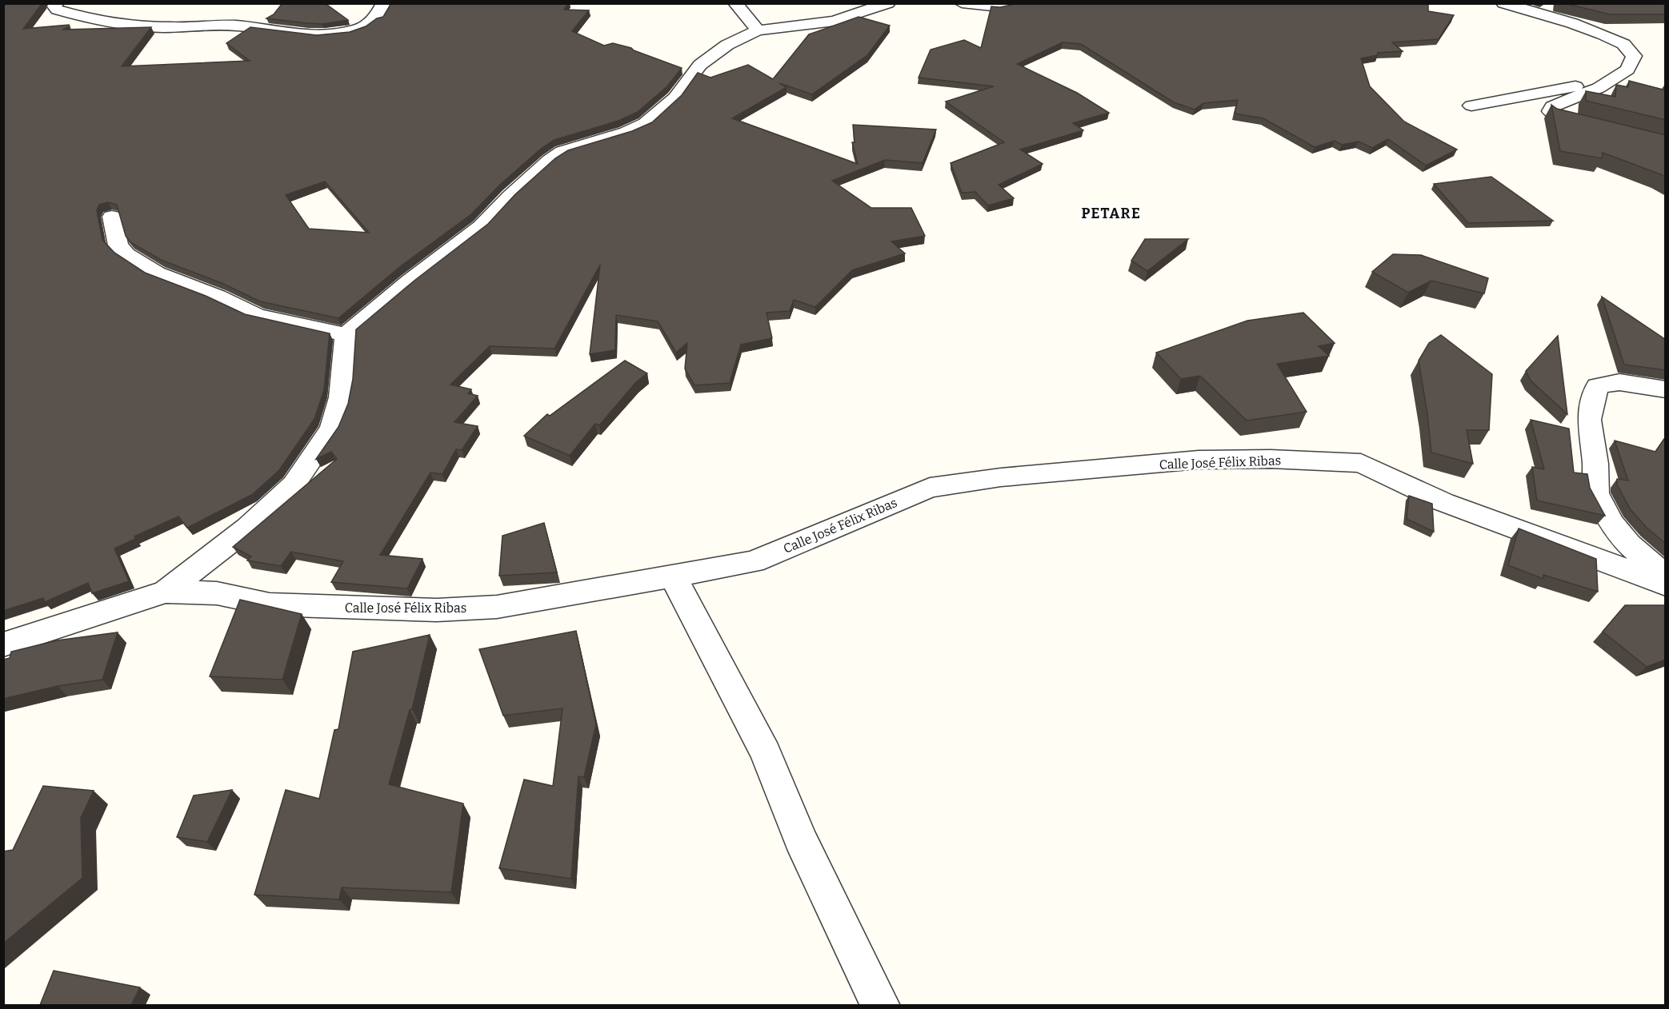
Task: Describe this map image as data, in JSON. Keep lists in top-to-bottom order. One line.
{"streets":{"street":["Calle José Félix Ribas"]},"districts":["PETARE"]}
